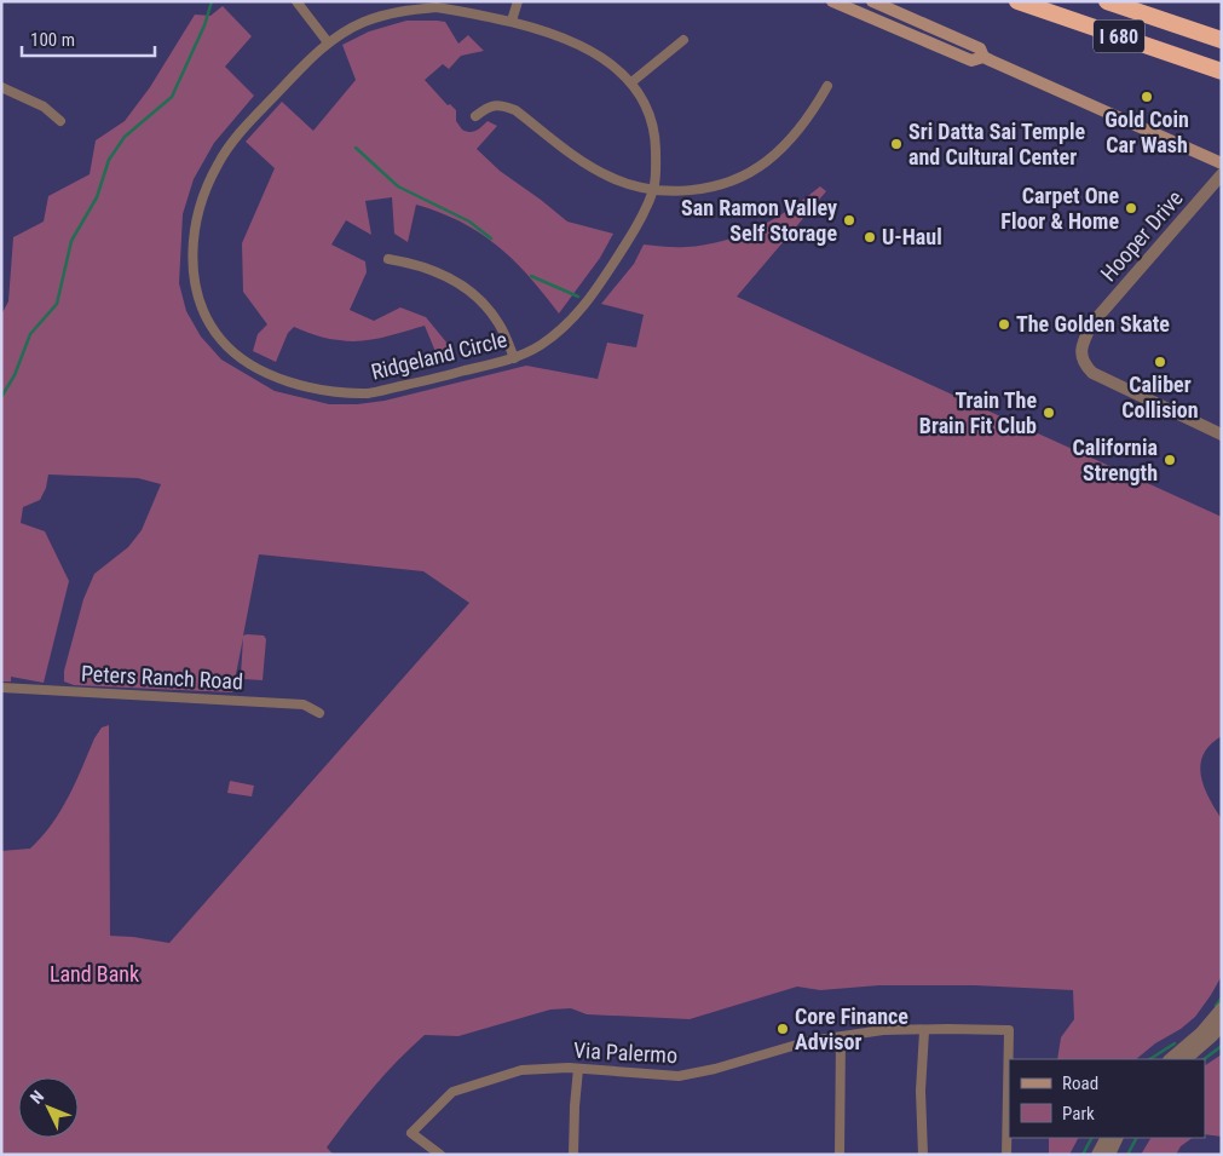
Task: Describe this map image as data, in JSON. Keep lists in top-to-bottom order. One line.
{"streets":{"highway":["I 680"],"street":["Hooper Drive","Ridgeland Circle","Peters Ranch Road","Via Palermo"]},"parks":["Land Bank"],"places":["Gold Coin Car Wash","Sri Datta Sai Temple and Cultural Center","Carpet One Floor & Home","San Ramon Valley Self Storage","U-Haul","The Golden Skate","Caliber Collision","Train The Brain Fit Club","California Strength","Core Finance Advisor"],"legend":["Road","Park"],"scale_bar":"100 m","north":"top left"}
